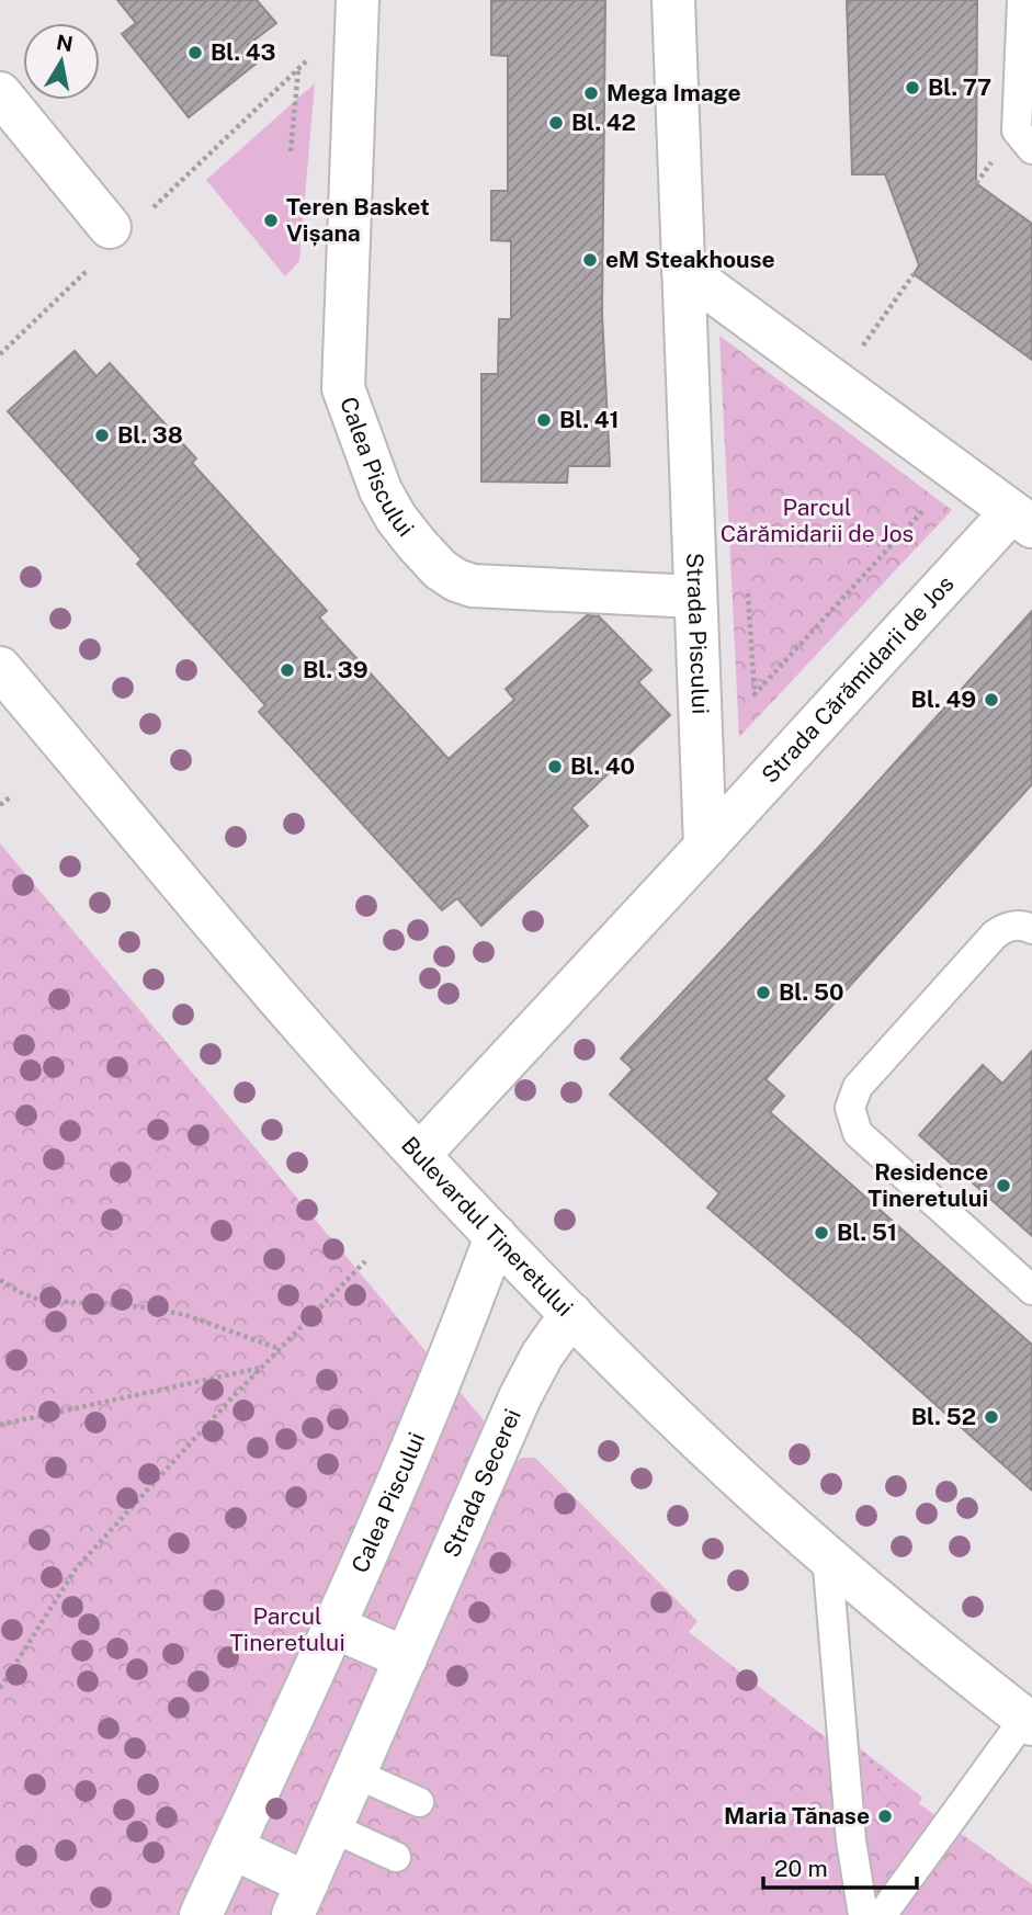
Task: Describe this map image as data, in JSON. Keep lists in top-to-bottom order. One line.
{"streets":{"street":["Calea Piscului","Strada Piscului","Strada Cărămidarii de Jos","Bulevardul Tineretului","Strada Secerei"]},"crossings":[["Calea Piscului","Strada Piscului"],["Calea Piscului","Bulevardul Tineretului"],["Strada Piscului","Strada Cărămidarii de Jos"],["Bulevardul Tineretului","Strada Secerei"]],"parks":["Parcul Cărămidarii de Jos","Parcul Tineretului"],"places":["Bl. 43","Bl. 77","Mega Image","Bl. 42","Teren Basket Vișana","eM Steakhouse","Bl. 41","Bl. 38","Bl. 39","Bl. 49","Bl. 40","Bl. 50","Residence Tineretului","Bl. 51","Bl. 52","Maria Tănase"],"scale_bar":"20 m","north":"top"}
